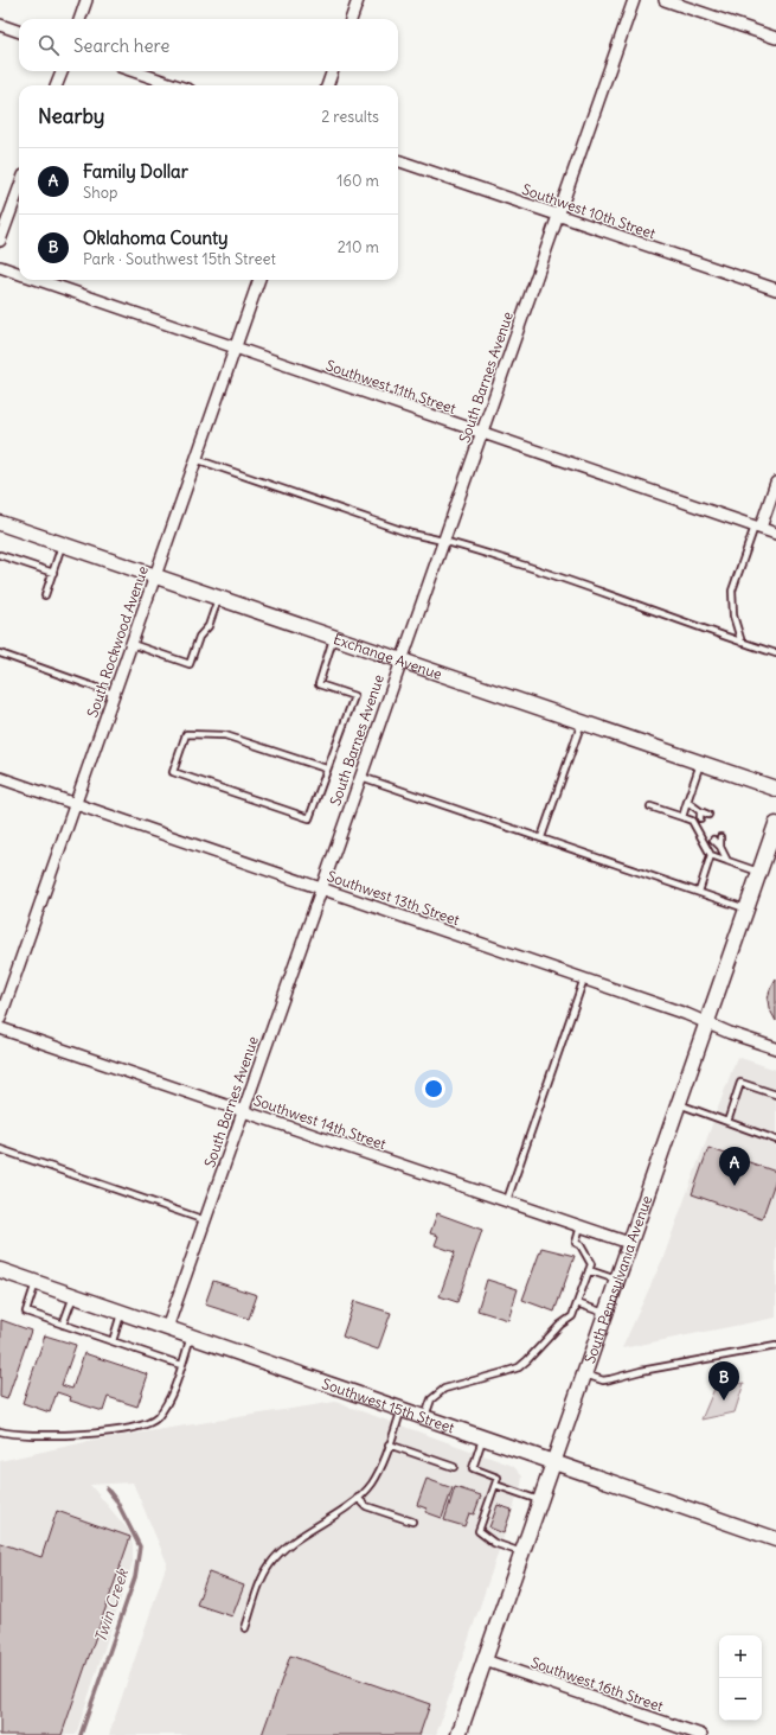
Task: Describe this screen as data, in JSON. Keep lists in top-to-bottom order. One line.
{"streets":{"main road":["Exchange Avenue","South Pennsylvania Avenue","Southwest 15th Street"],"street":["Southwest 10th Street","South Barnes Avenue","Southwest 11th Street","South Rockwood Avenue","Southwest 13th Street","Southwest 14th Street","Southwest 16th Street"]},"crossings":[["Southwest 10th Street","South Barnes Avenue"],["South Barnes Avenue","Southwest 11th Street"],["South Barnes Avenue","Exchange Avenue"],["South Barnes Avenue","Southwest 13th Street"],["South Barnes Avenue","Southwest 14th Street"],["South Barnes Avenue","Southwest 15th Street"],["Southwest 11th Street","South Rockwood Avenue"],["South Rockwood Avenue","Exchange Avenue"],["South Rockwood Avenue","Southwest 13th Street"],["Southwest 13th Street","South Pennsylvania Avenue"],["Southwest 14th Street","South Pennsylvania Avenue"],["South Pennsylvania Avenue","Southwest 15th Street"],["South Pennsylvania Avenue","Southwest 16th Street"]],"water":["Twin Creek"],"page":{"search":"Search here","heading":["Nearby","2 results"],"list":[{"mark":"A","name":"Family Dollar","note":"Shop","value":"160 m"},{"mark":"B","name":"Oklahoma County","note":"Park · Southwest 15th Street","value":"210 m"}],"pins":["A","B"],"map_buttons":["+","−"]}}
